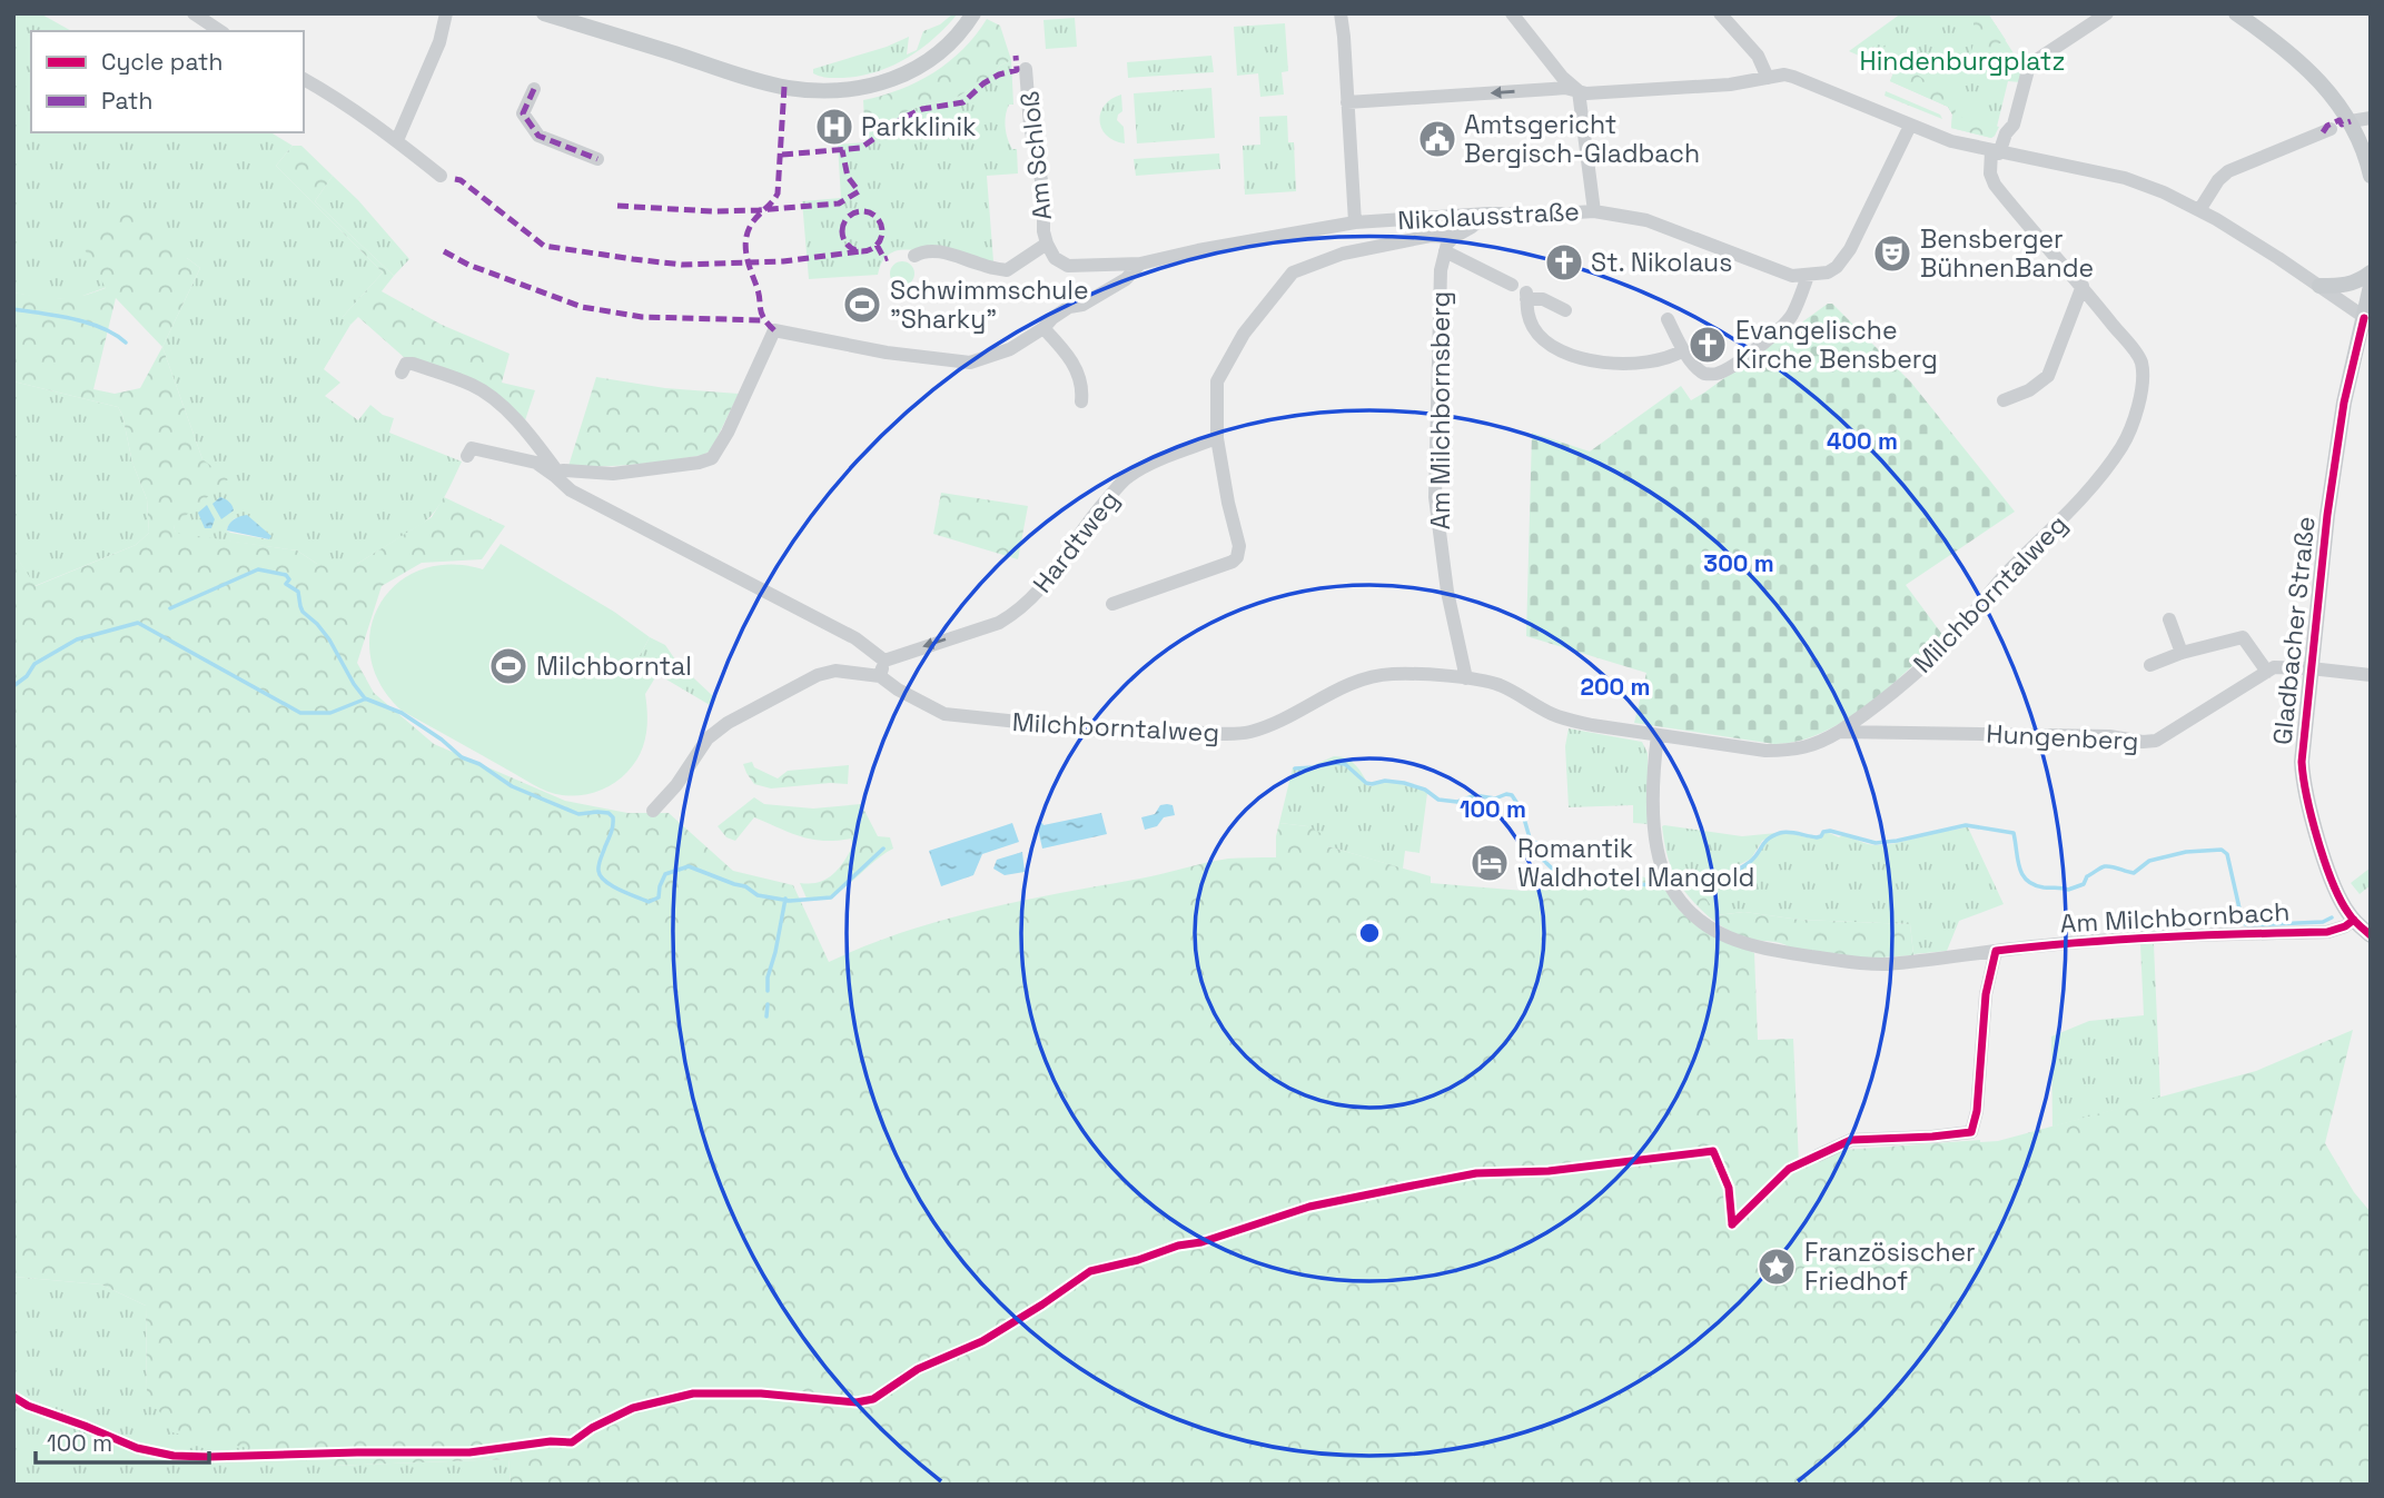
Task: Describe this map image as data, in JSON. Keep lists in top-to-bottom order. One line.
{"streets":{"main road":["Gladbacher Straße"],"street":["Am Schloß","Nikolausstraße","Am Milchbornsberg","Hardtweg","Milchborntalweg","Hungenberg","Am Milchbornbach"]},"crossings":[["Am Schloß","Nikolausstraße"],["Am Milchbornsberg","Milchborntalweg"],["Milchborntalweg","Hungenberg"],["Milchborntalweg","Am Milchbornbach"],["Gladbacher Straße","Hungenberg"],["Gladbacher Straße","Am Milchbornbach"]],"one_way":["Hardtweg"],"parks":["Hindenburgplatz"],"places":{"hospital":["Parkklinik"],"public building":["Amtsgericht Bergisch-Gladbach"],"theatre":["Bensberger BühnenBande"],"church":["St. Nikolaus","Evangelische Kirche Bensberg"],"sports":["Schwimmschule \"Sharky\"","Milchborntal"],"hotel":["Romantik Waldhotel Mangold"],"place":["Französischer Friedhof"]},"legend":["Cycle path","Path"],"scale_bar":"100 m","rings":["400 m","300 m","200 m","100 m"]}
